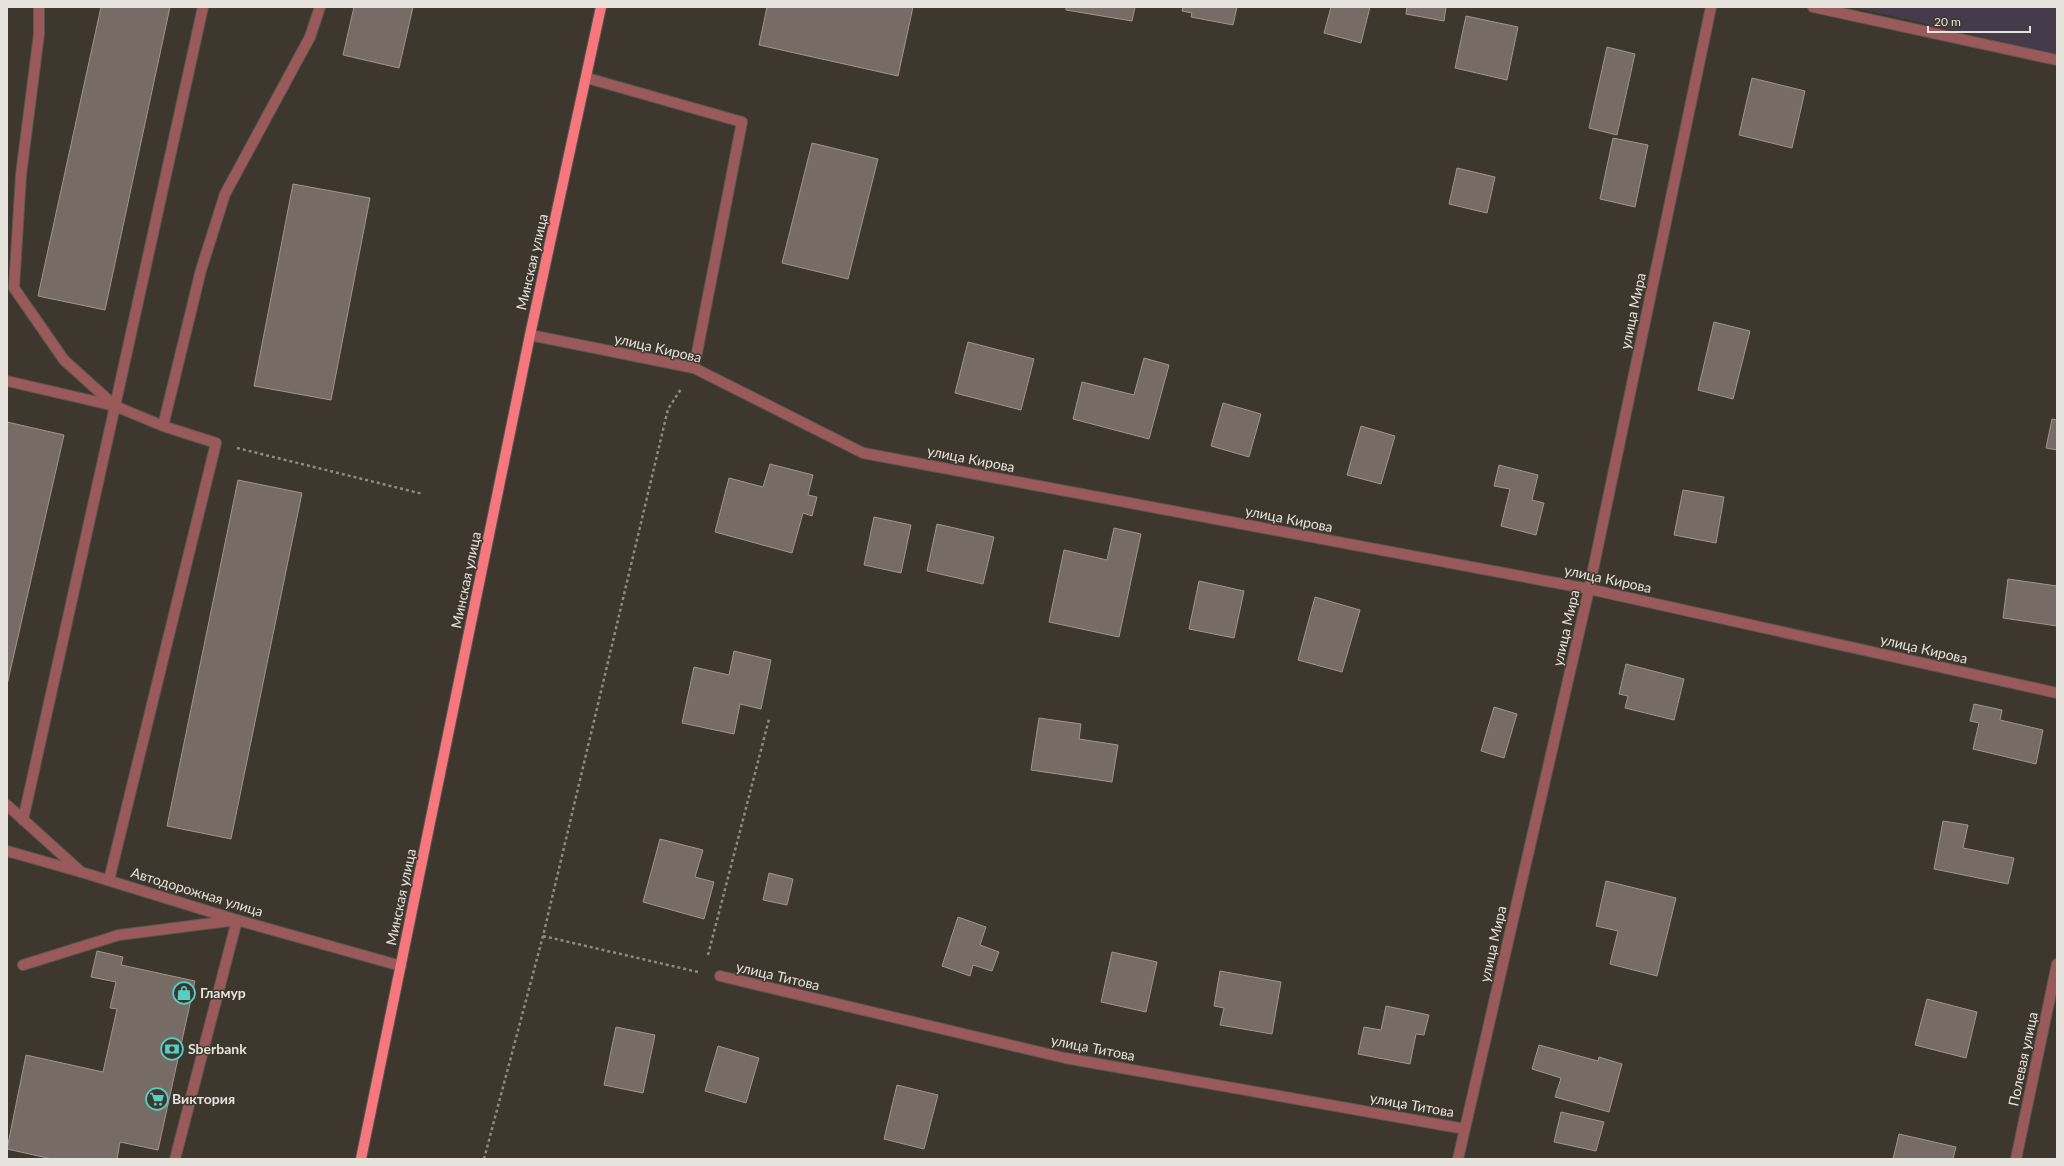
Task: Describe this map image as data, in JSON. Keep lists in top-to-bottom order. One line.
{"streets":{"main road":["Минская улица"],"street":["улица Мира","улица Кирова","Автодорожная улица","улица Титова","Полевая улица"]},"crossings":[["Минская улица","улица Кирова"],["Минская улица","Автодорожная улица"],["улица Мира","улица Кирова"],["улица Мира","улица Титова"]],"places":{"shop":["Гламур"],"bank":["Sberbank"],"supermarket":["Виктория"]},"scale_bar":"20 m"}
